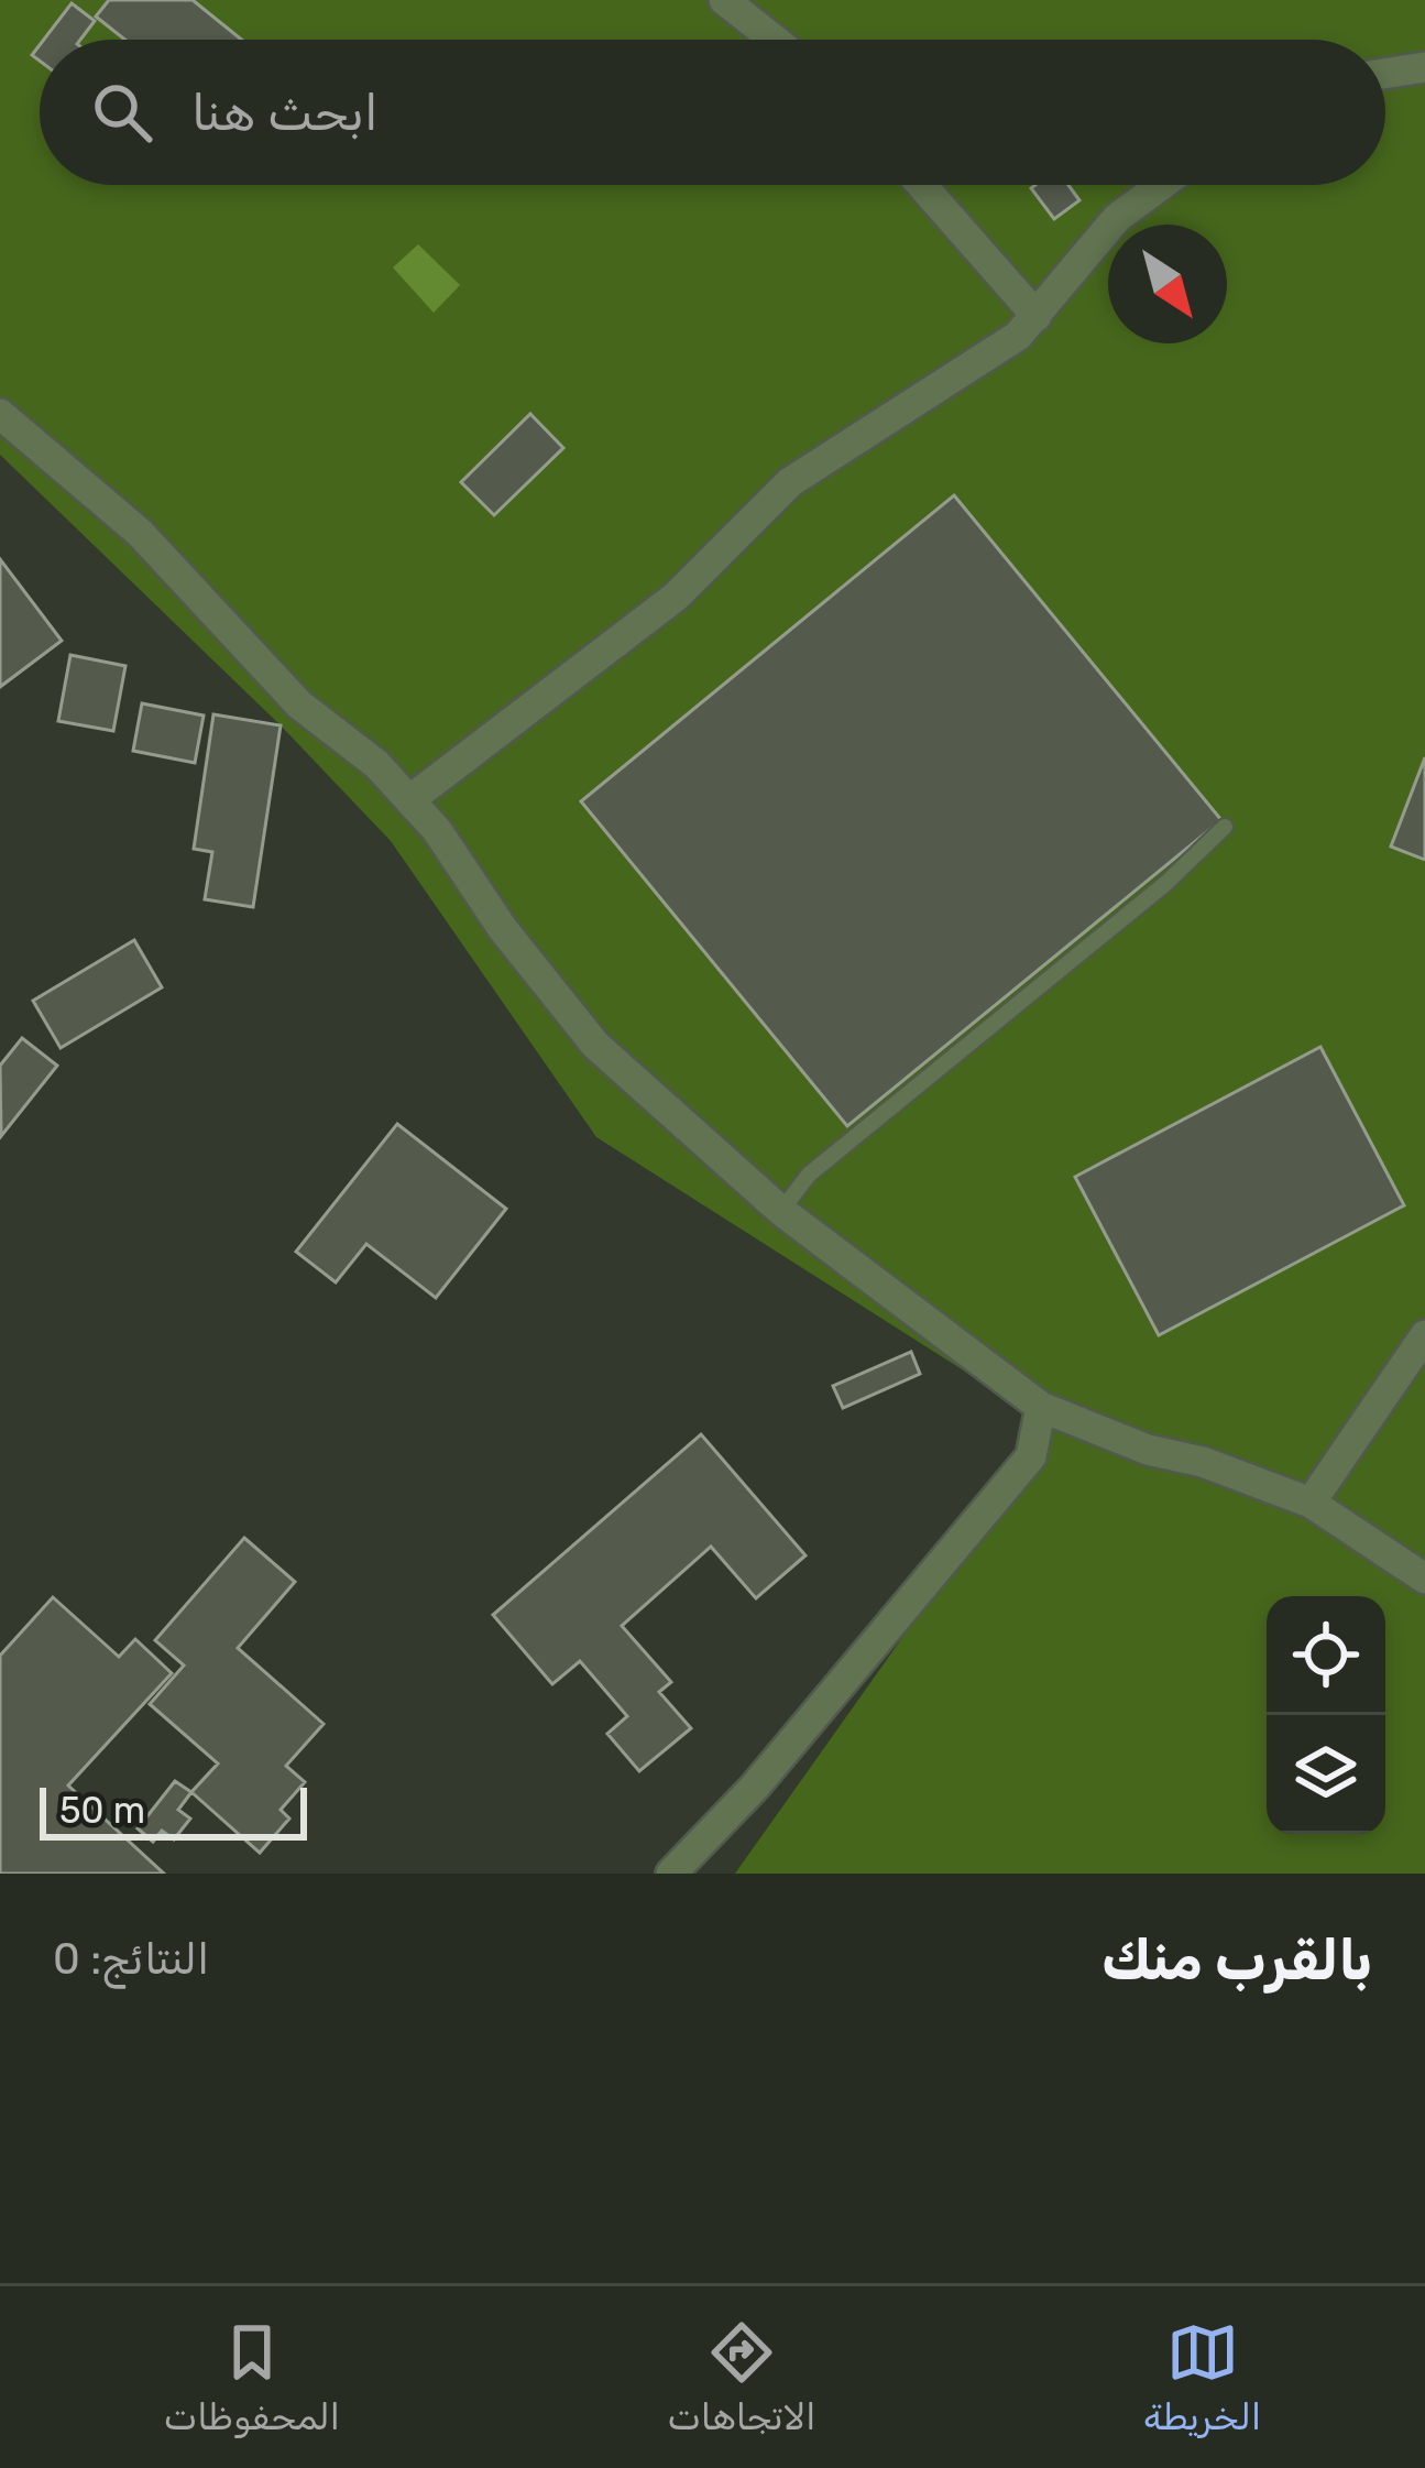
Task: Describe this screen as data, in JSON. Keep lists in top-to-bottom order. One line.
{"scale_bar":"50 m","north":"bottom right","page":{"search":"ابحث هنا","scale":"50 m","heading":["بالقرب منك","النتائج: 0"],"nav":["الخريطة","الاتجاهات","المحفوظات"]}}
